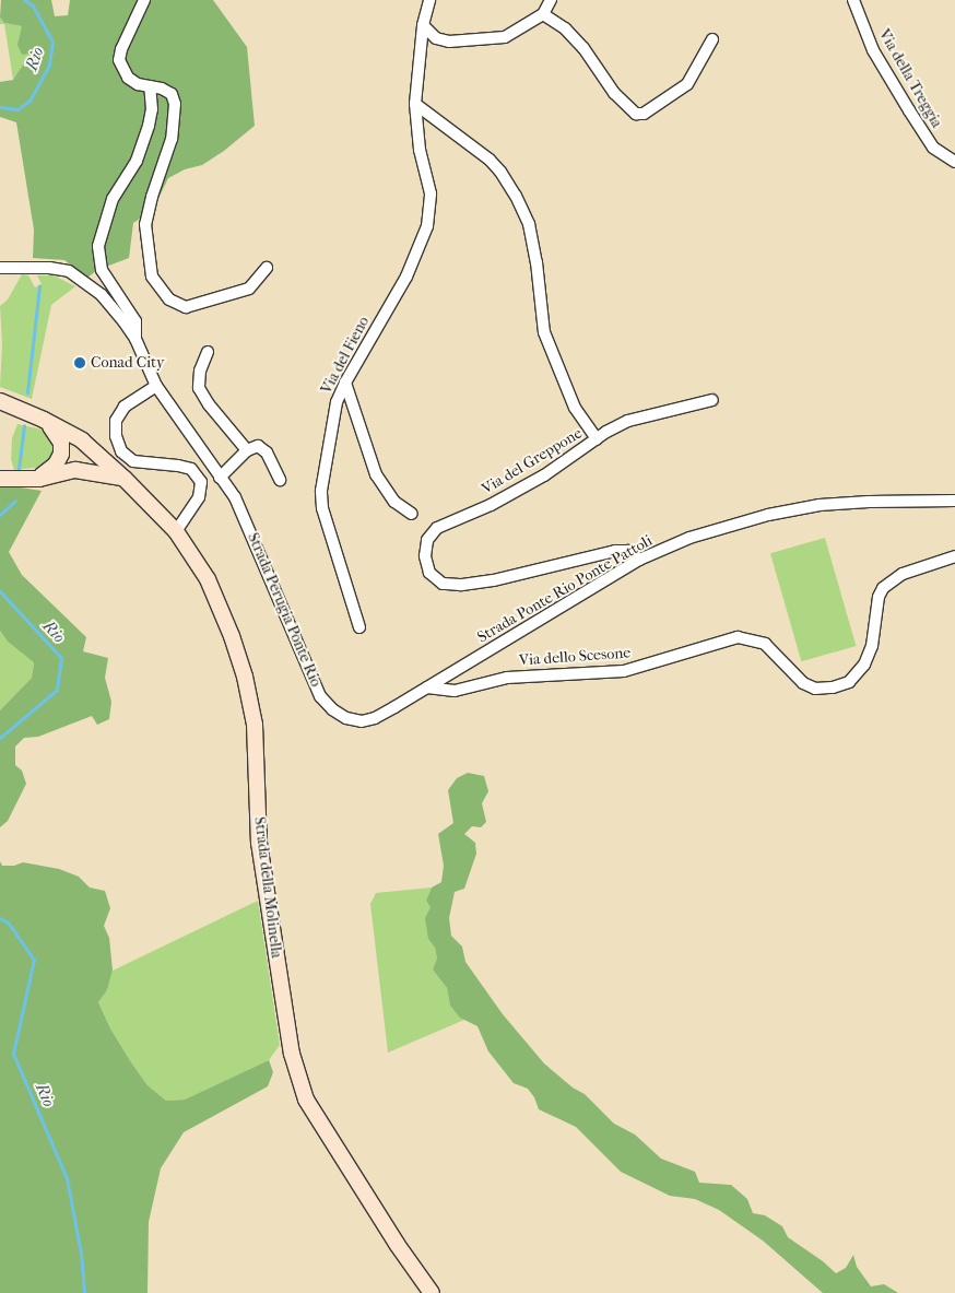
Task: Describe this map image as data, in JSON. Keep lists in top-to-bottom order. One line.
{"streets":{"main road":["Strada della Molinella"],"street":["Via della Treggia","Via del Fieno","Via del Greppone","Strada Ponte Rio Ponte Pattoli","Strada Perugia Ponte Rio","Via dello Scesone"]},"crossings":[["Via del Greppone","Strada Ponte Rio Ponte Pattoli"],["Strada Ponte Rio Ponte Pattoli","Strada Perugia Ponte Rio"],["Strada Perugia Ponte Rio","Via dello Scesone"]],"water":["Rio"],"places":["Conad City"]}
